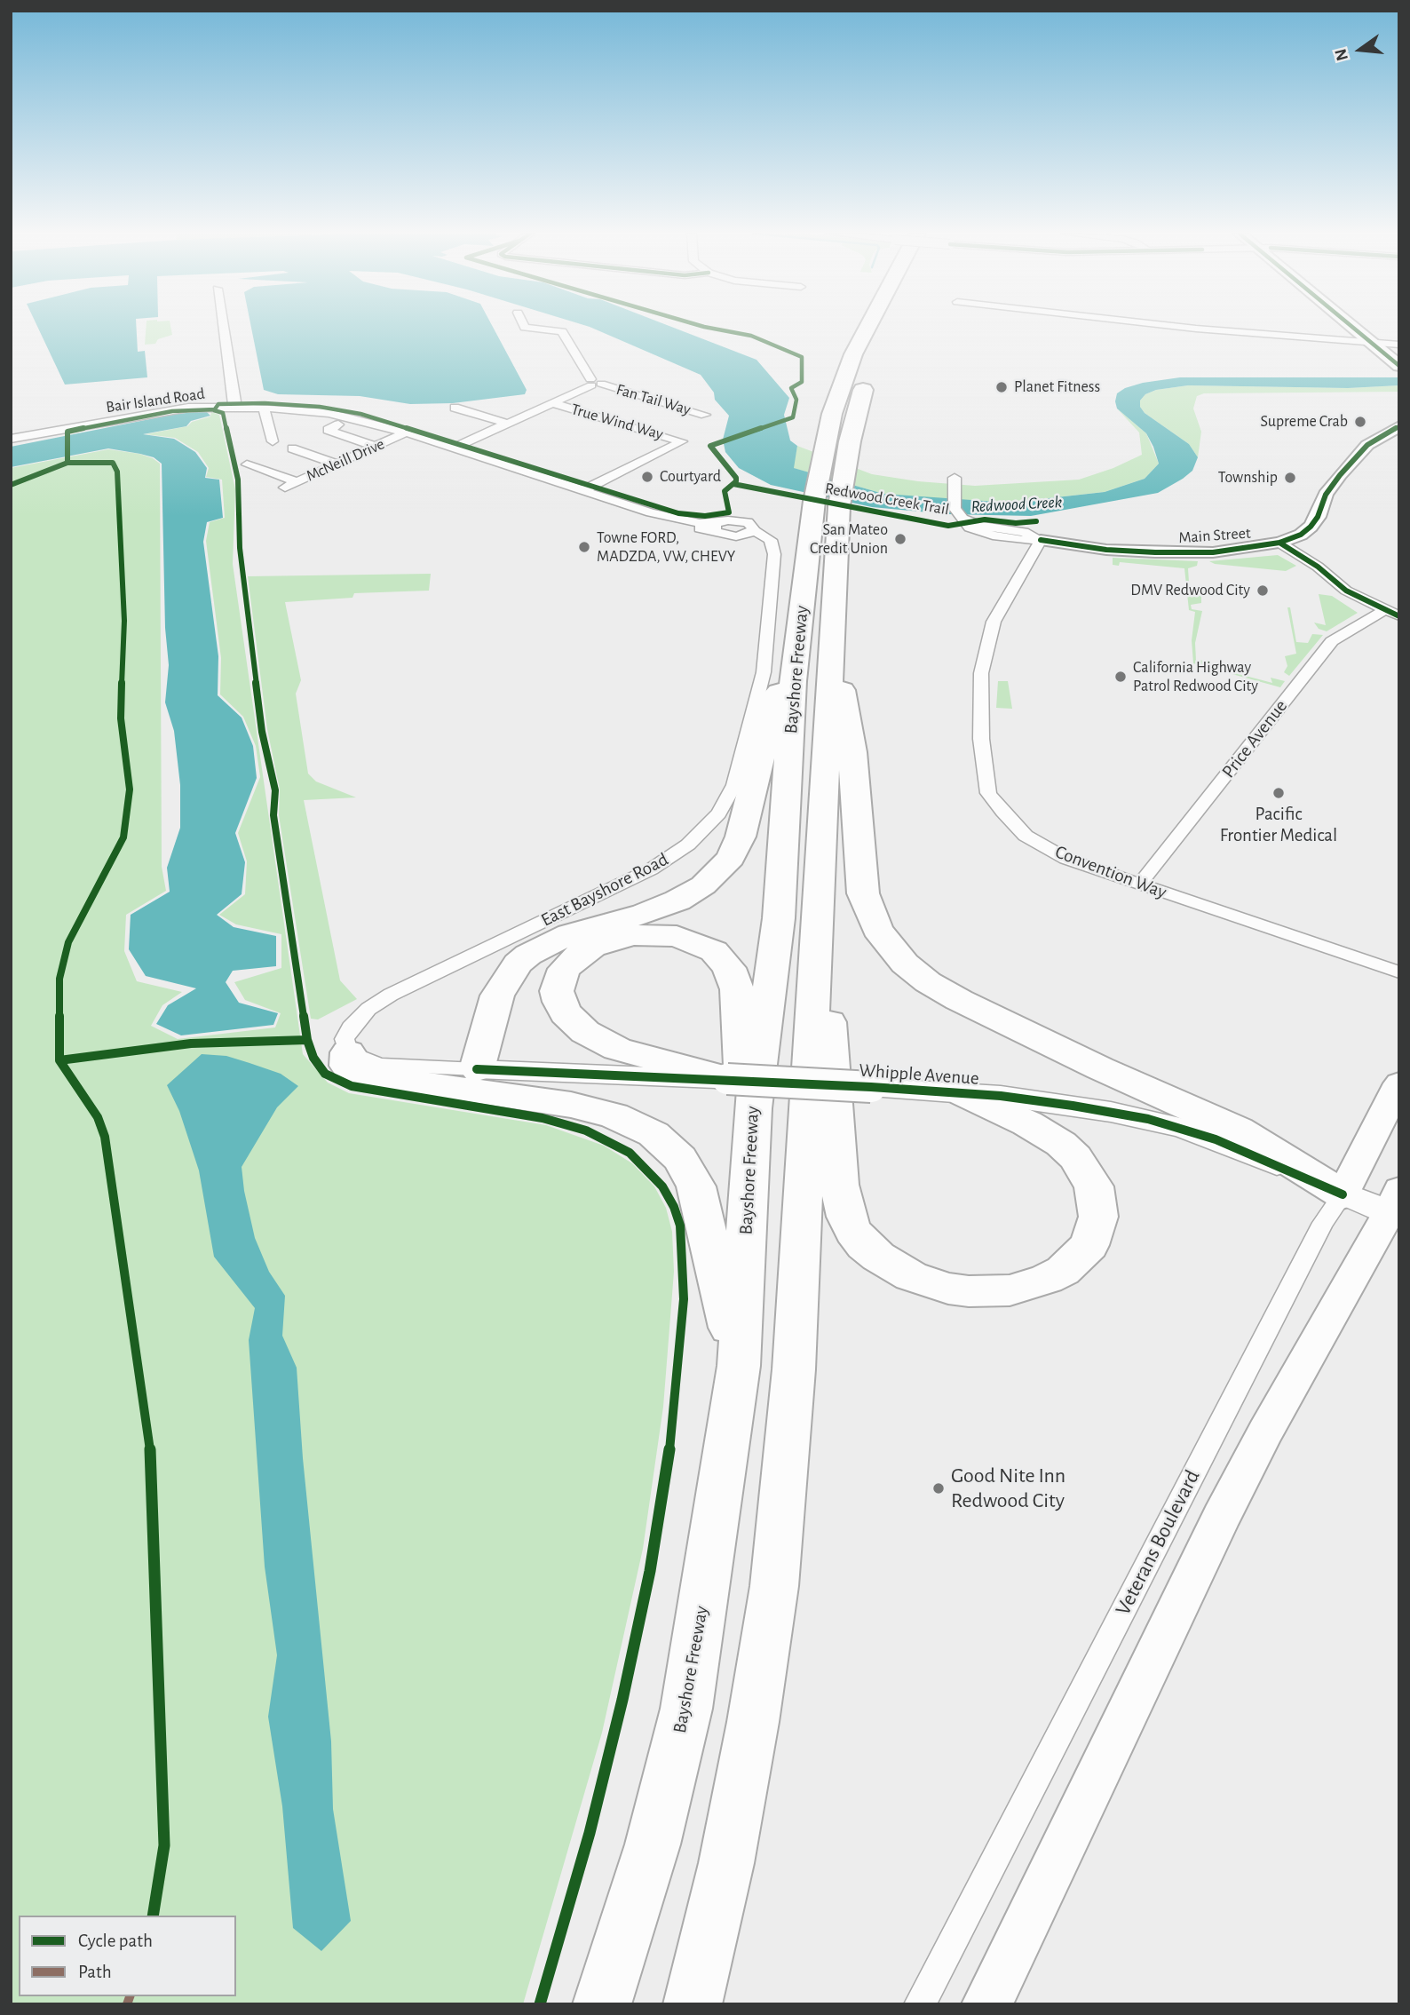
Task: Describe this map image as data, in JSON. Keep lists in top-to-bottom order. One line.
{"streets":{"highway":["Bayshore Freeway"],"main road":["Whipple Avenue","Veterans Boulevard"],"street":["Fan Tail Way","Bair Island Road","True Wind Way","McNeill Drive","Main Street","Price Avenue","Convention Way","East Bayshore Road"],"cycle path":["Redwood Creek Trail"]},"crossings":[["Bair Island Road","True Wind Way"],["Bair Island Road","McNeill Drive"],["Bair Island Road","East Bayshore Road"],["Main Street","Convention Way"],["Price Avenue","Convention Way"],["East Bayshore Road","Whipple Avenue"],["Whipple Avenue","Veterans Boulevard"]],"water":["Redwood Creek"],"places":["Planet Fitness","Supreme Crab","Courtyard","Township","San Mateo Credit Union","Towne FORD, MADZDA, VW, CHEVY","DMV Redwood City","California Highway Patrol Redwood City","Pacific Frontier Medical","Good Nite Inn Redwood City"],"legend":["Cycle path","Path"],"north":"left"}
